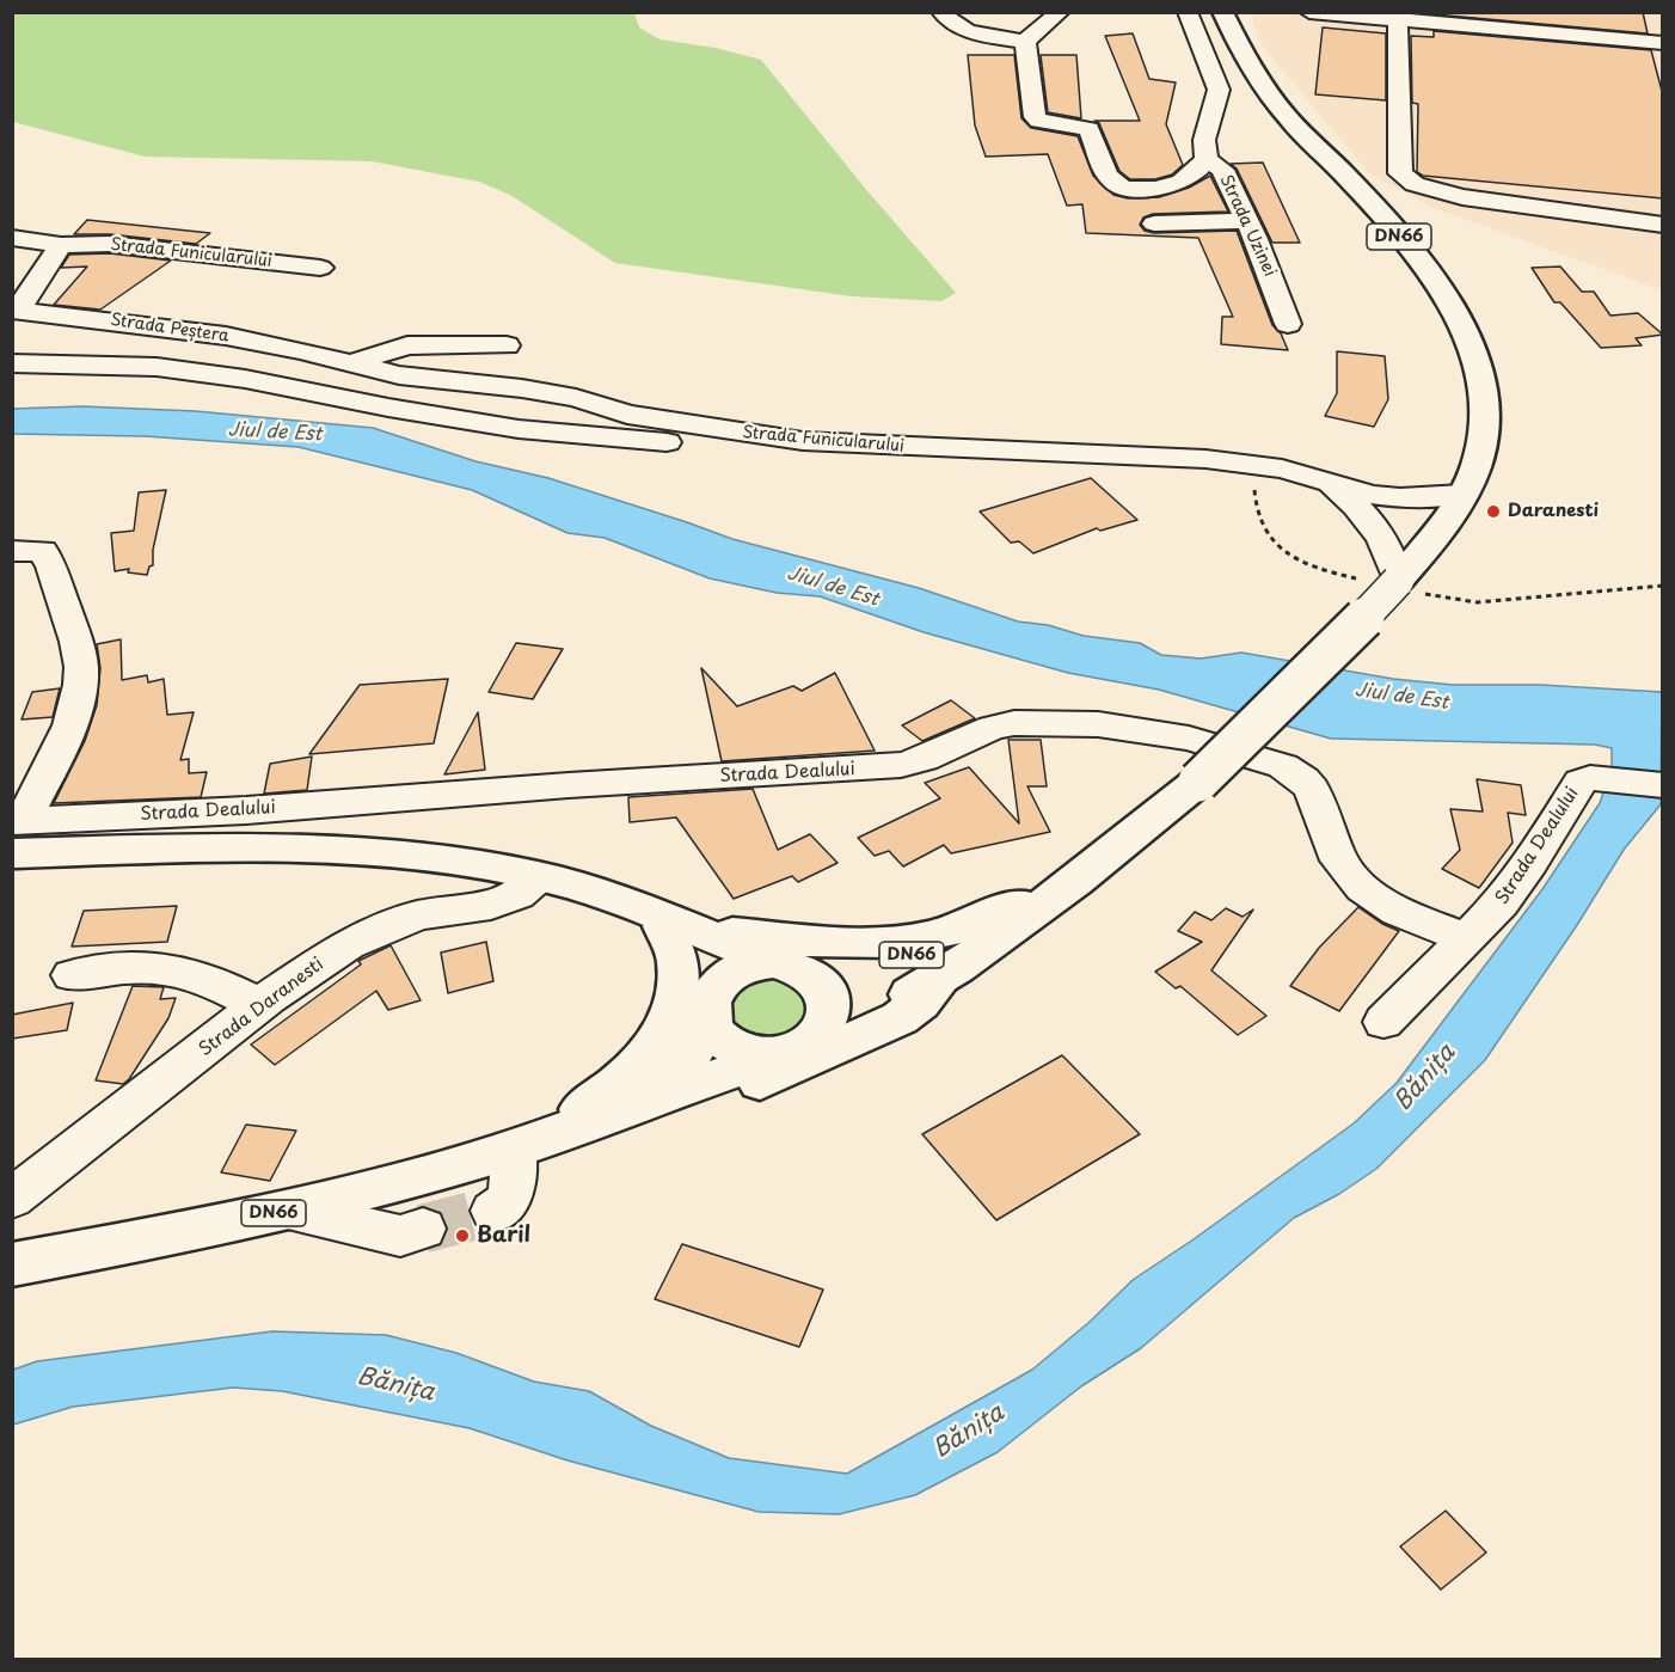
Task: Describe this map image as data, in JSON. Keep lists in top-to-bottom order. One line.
{"streets":{"main road":["DN66","Strada Dealului"],"street":["Strada Uzinei","Strada Funicularului","Strada Peștera","Strada Daranesti"]},"crossings":[["DN66","Strada Funicularului"],["DN66","Strada Dealului"],["Strada Funicularului","Strada Peștera"],["Strada Dealului","Strada Daranesti"]],"water":["Jiul de Est","Bănița"],"places":["Daranesti","Baril"]}
